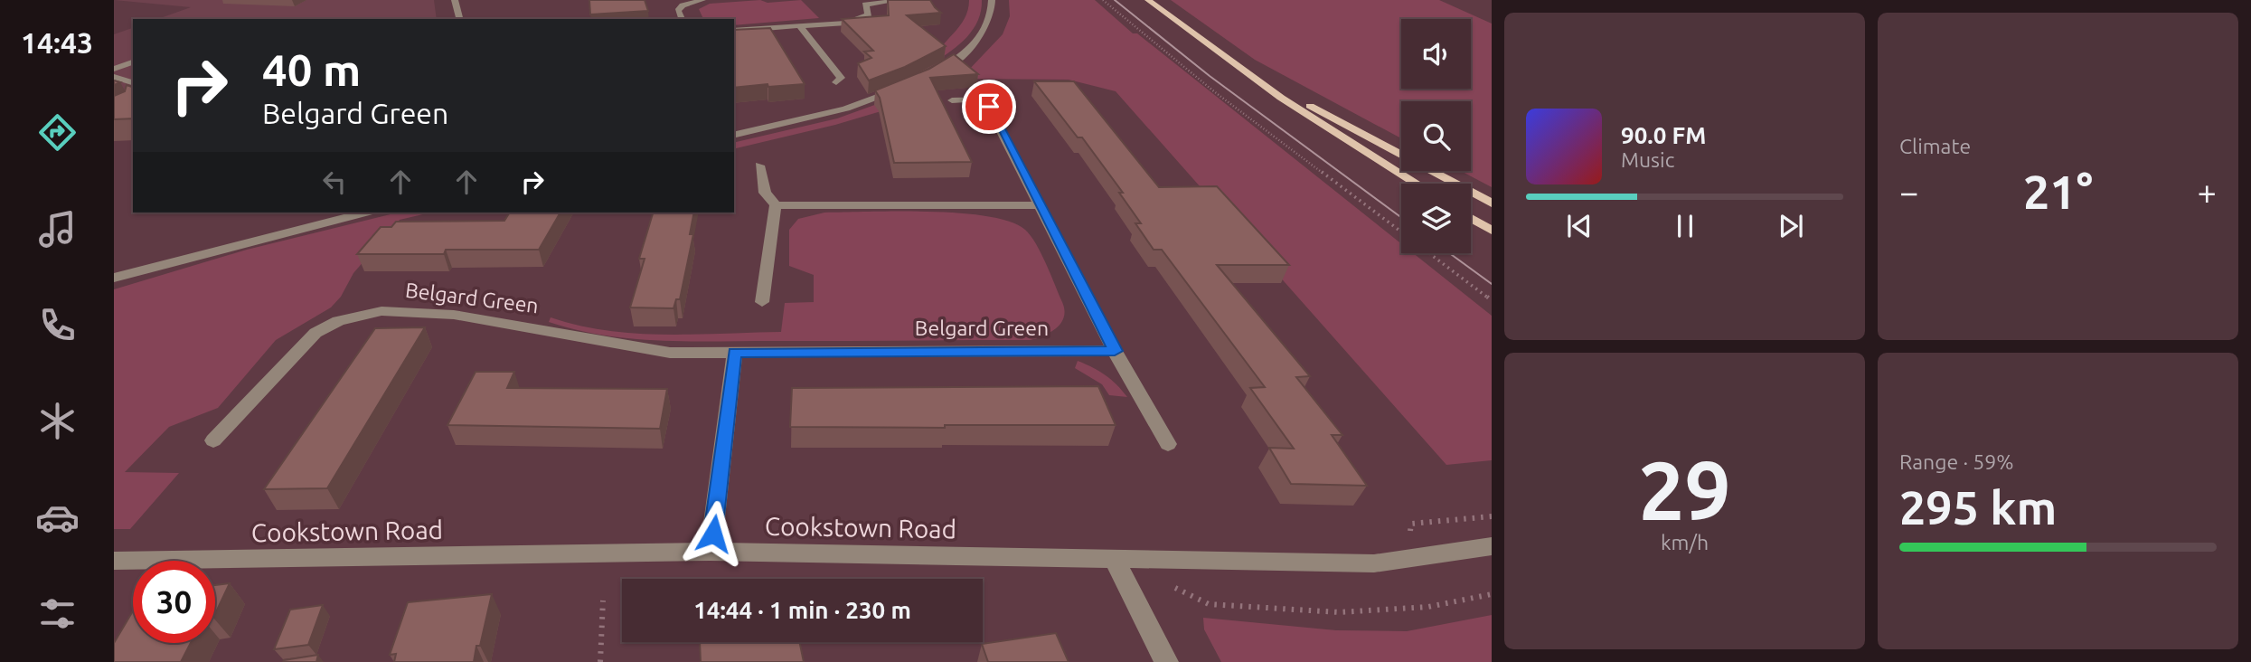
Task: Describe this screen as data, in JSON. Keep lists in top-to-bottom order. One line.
{"streets":{"street":["Belgard Green","Cookstown Road"]},"page":{"tabs":"14:43","tile":["Climate",["29","km/h"],["Range · 59%","295 km"]],"turn":["40 m","Belgard Green"],"song":["90.0 FM","Music"],"heat":["−","21°","+"],"limit":"30","trip":"14:44 · 1 min · 230 m"}}
